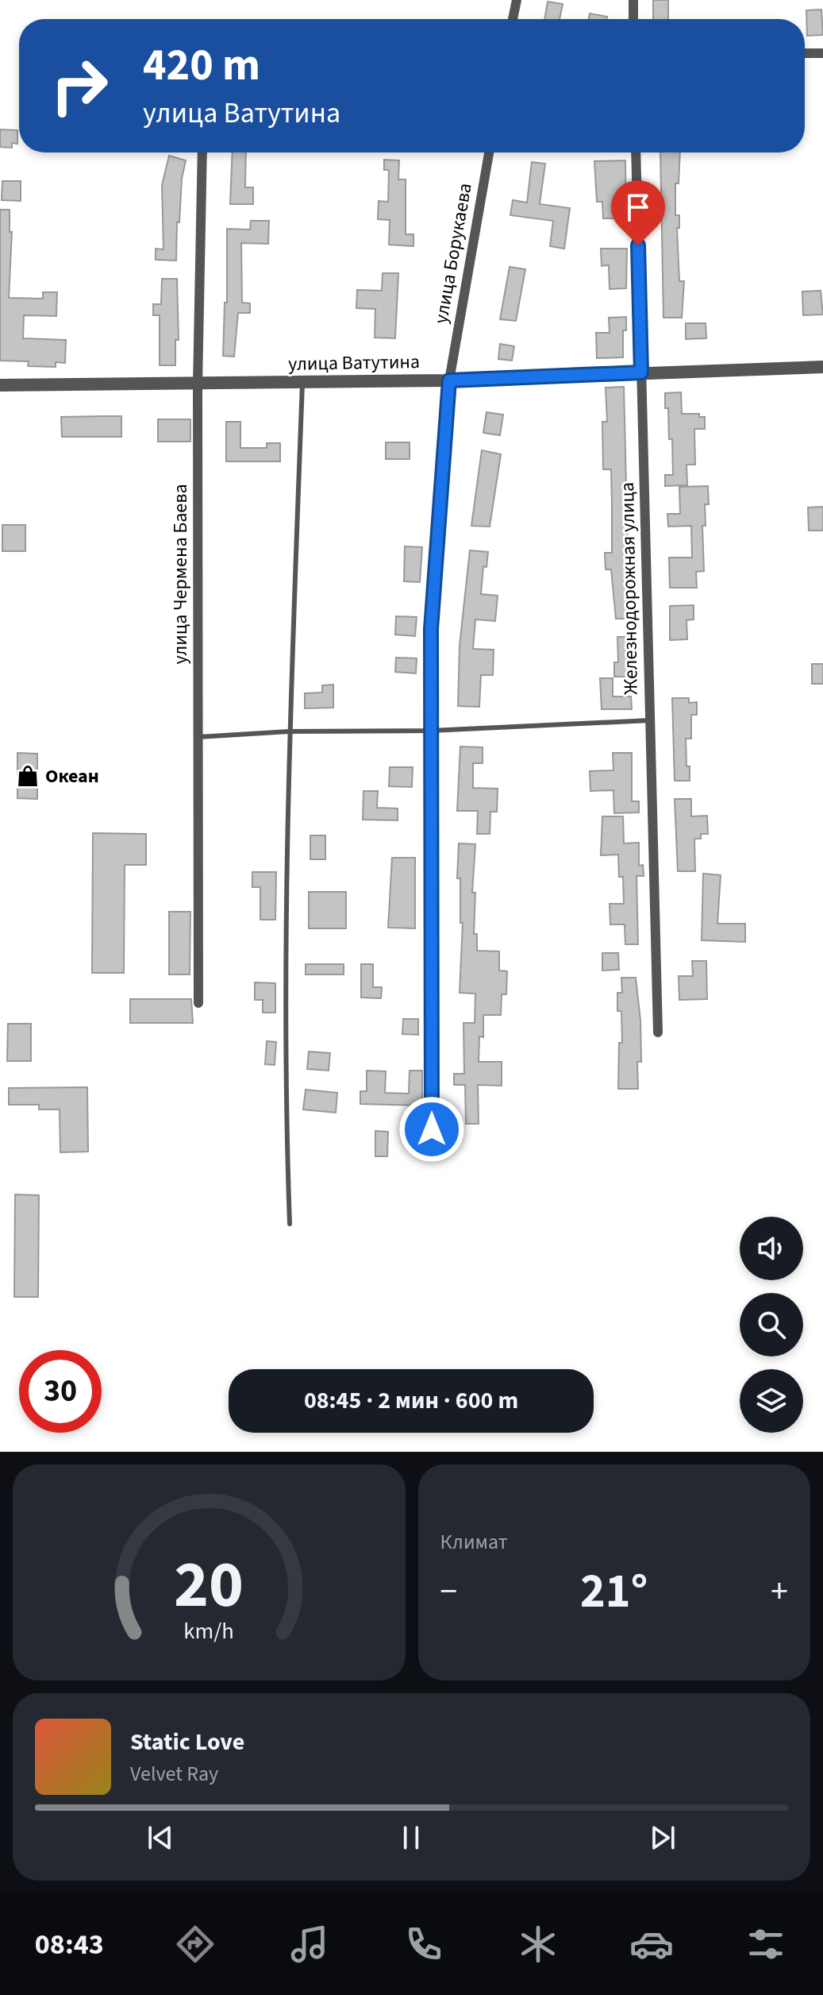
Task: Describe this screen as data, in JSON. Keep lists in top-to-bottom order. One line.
{"streets":{"street":["улица Борукаева","улица Ватутина","улица Чермена Баева","Железнодорожная улица"]},"crossings":[["улица Борукаева","улица Ватутина"],["улица Ватутина","улица Чермена Баева"],["улица Ватутина","Железнодорожная улица"]],"places":{"shop":["Океан"]},"page":{"turn":["420 m","улица Ватутина"],"limit":"30","trip":"08:45 · 2 мин · 600 m","tile":"Климат","heat":["−","21°","+"],"song":["Static Love","Velvet Ray"],"tabs":"08:43","gauge":["20","km/h"]}}
